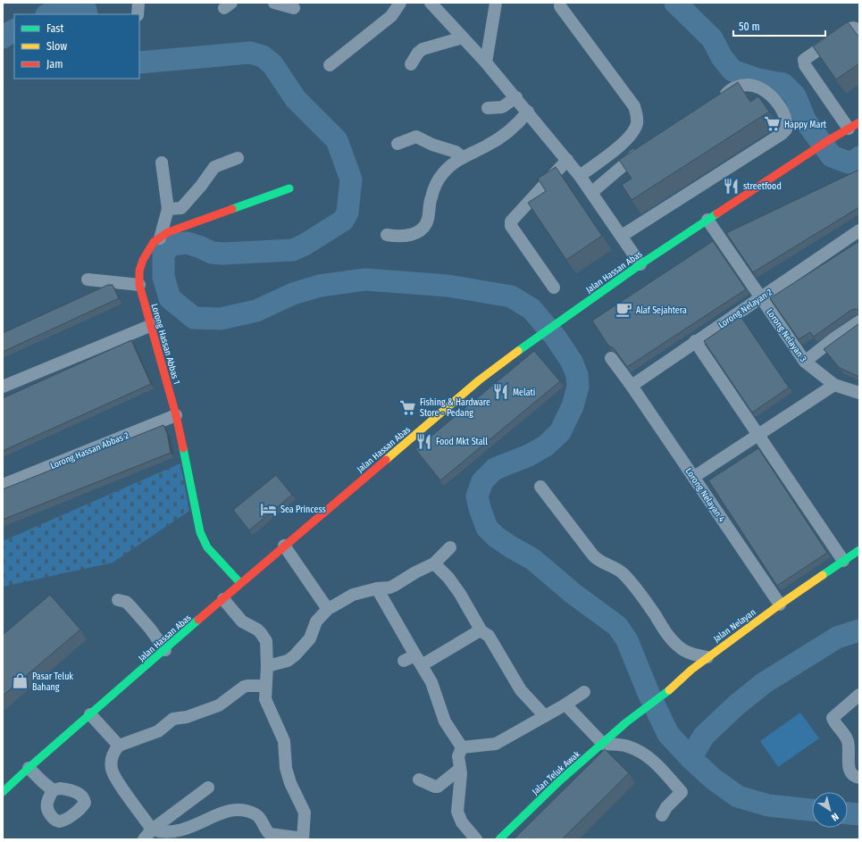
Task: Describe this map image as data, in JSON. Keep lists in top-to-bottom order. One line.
{"streets":{"main road":["Jalan Hassan Abas","Lorong Hassan Abbas 1","Jalan Nelayan","Jalan Teluk Awak"],"street":["Lorong Nelayan 2","Lorong Nelayan 3","Lorong Hassan Abbas 2","Lorong Nelayan 4"]},"crossings":[["Jalan Hassan Abas","Lorong Nelayan 3"],["Jalan Hassan Abas","Lorong Hassan Abbas 1"],["Lorong Nelayan 2","Lorong Nelayan 3"],["Lorong Nelayan 2","Lorong Nelayan 4"],["Lorong Hassan Abbas 1","Lorong Hassan Abbas 2"],["Lorong Nelayan 4","Jalan Nelayan"],["Jalan Nelayan","Jalan Teluk Awak"]],"places":{"supermarket":["Happy Mart","Fishing & Hardware Store - Pedang"],"restaurant":["streetfood","Melati","Food Mkt Stall"],"cafe":["Alaf Sejahtera"],"hotel":["Sea Princess"],"shop":["Pasar Teluk Bahang"]},"legend":["Fast","Slow","Jam"],"scale_bar":"50 m","north":"bottom right"}
